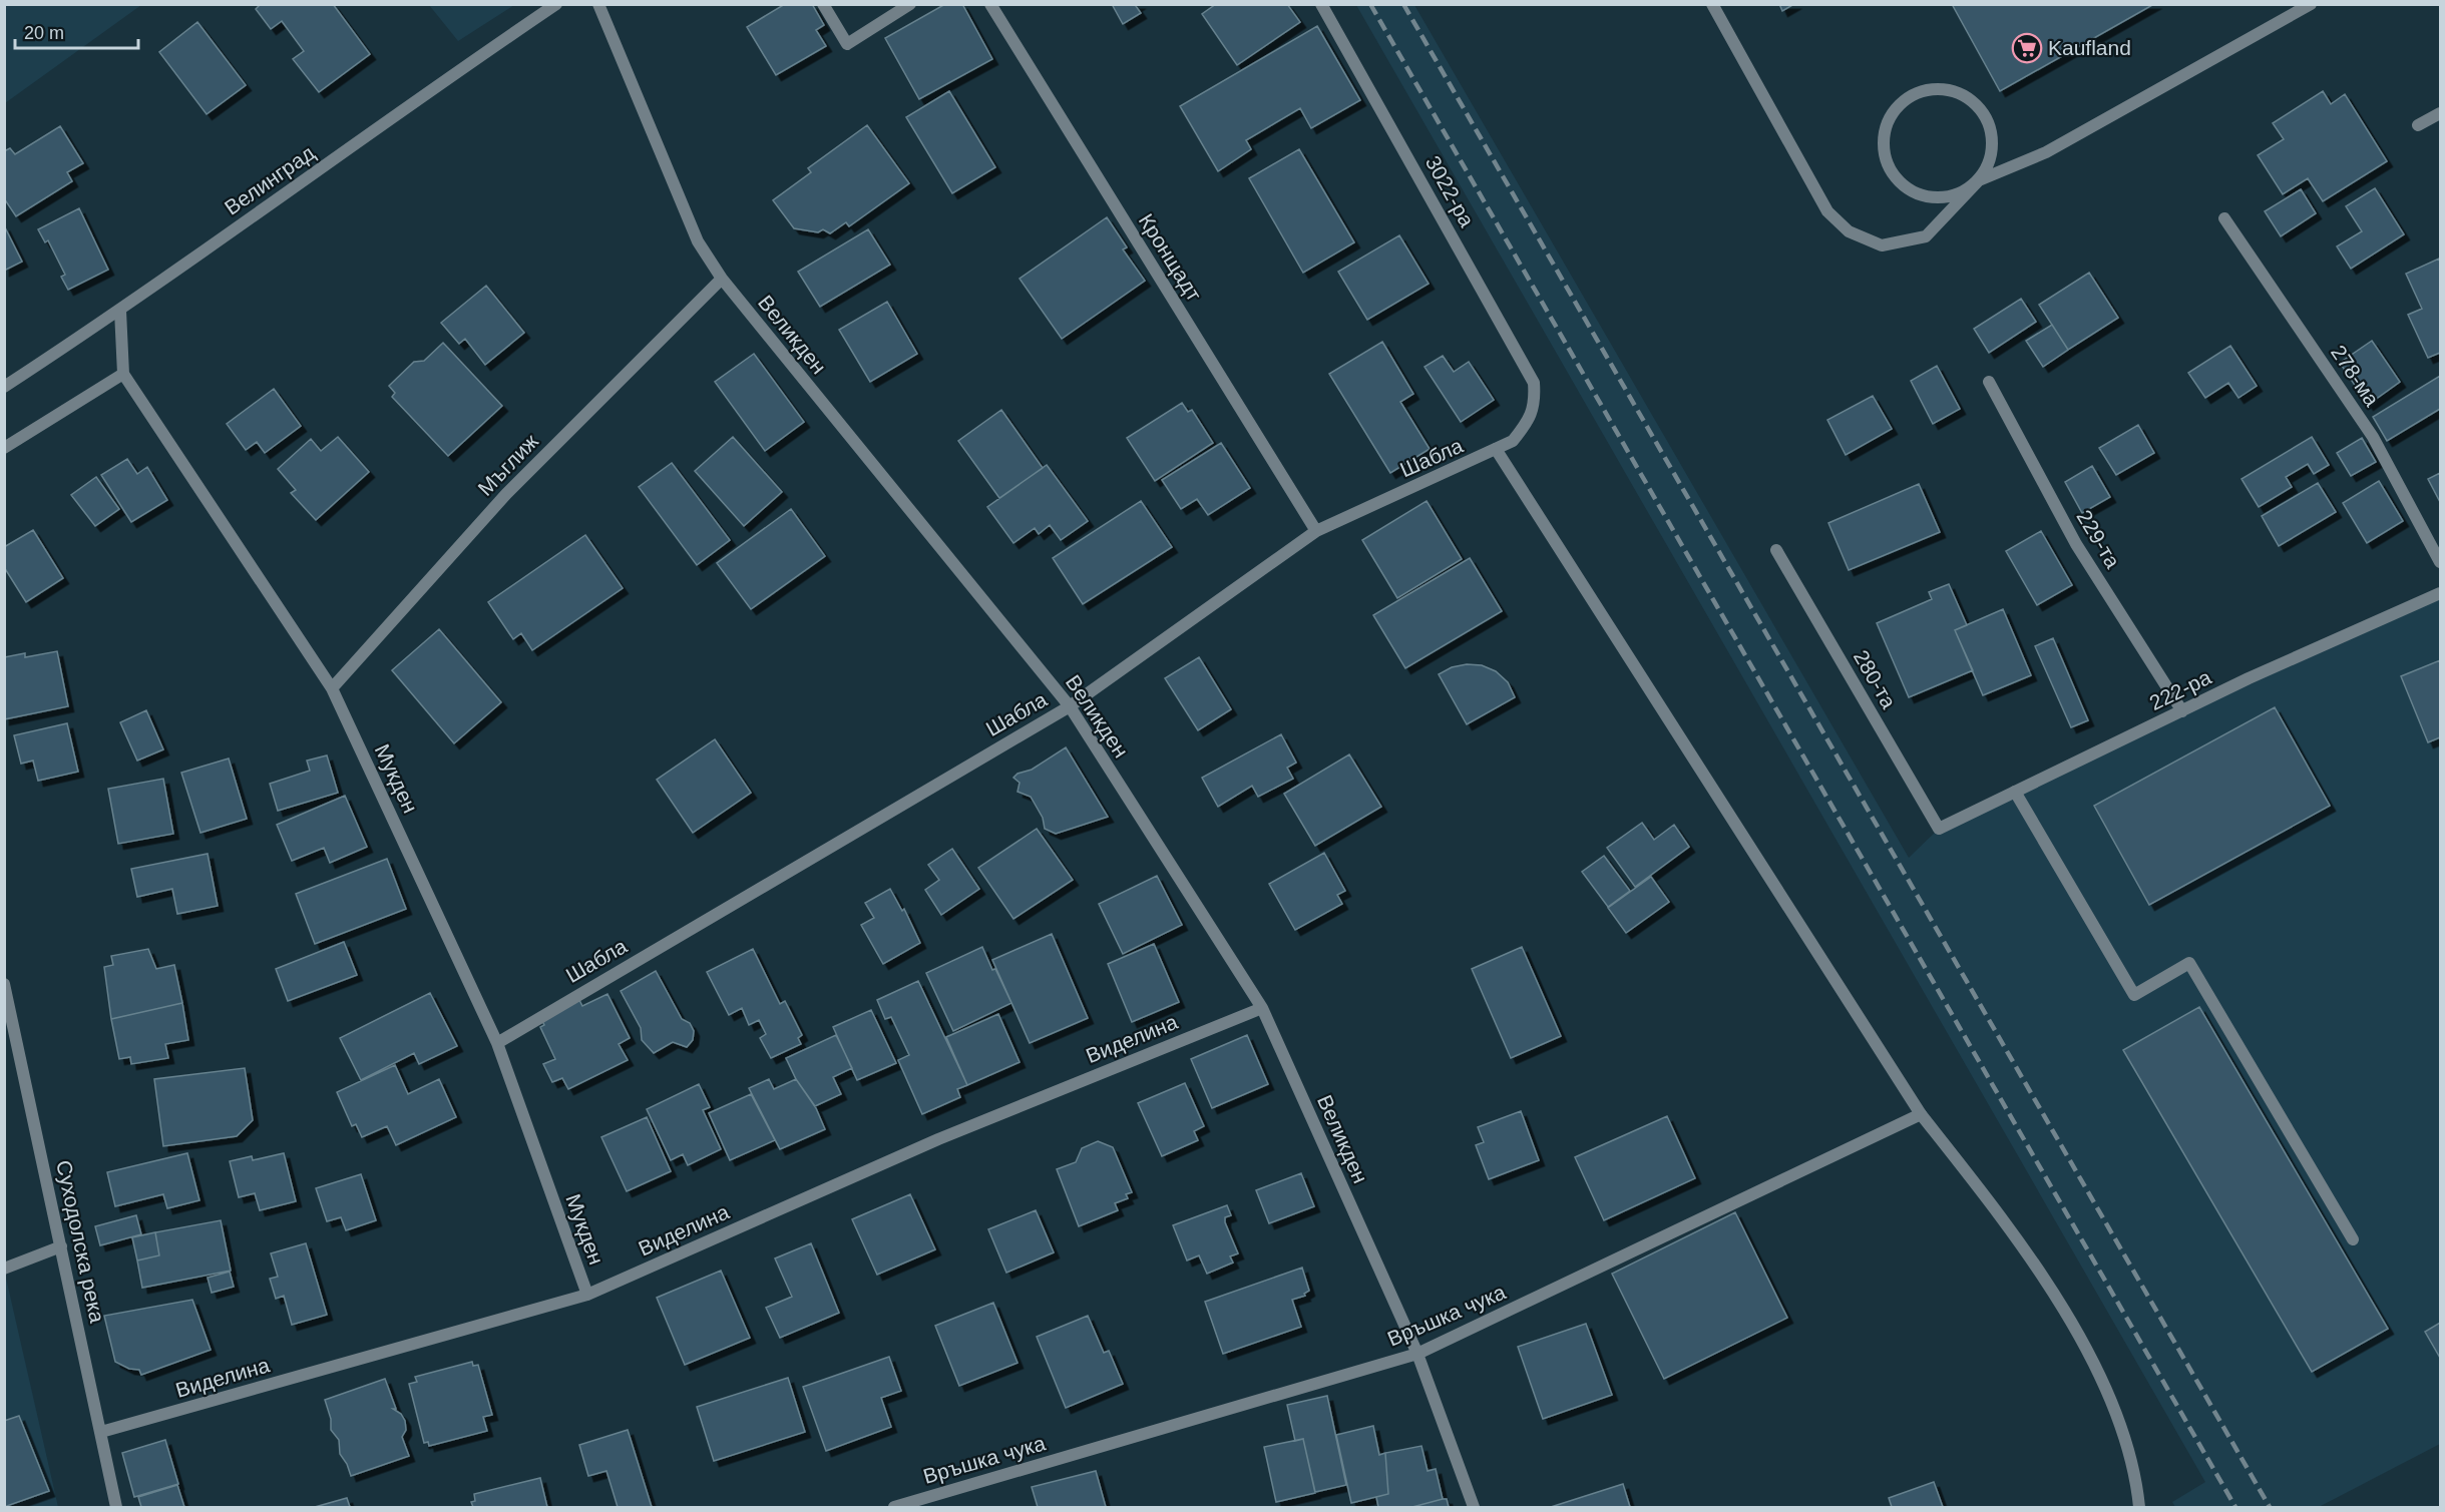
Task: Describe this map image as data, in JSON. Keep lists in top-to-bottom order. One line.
{"streets":{"street":["Велинград","3022-ра","Кронщадт","Великден","278-ма","Шабла","Мъглиж","229-та","280-та","222-ра","Мукден","Виделина","Суходолска река","Връшка чука"]},"crossings":[["3022-ра","Шабла"],["Кронщадт","Шабла"],["Великден","Шабла"],["Великден","Мъглиж"],["Великден","Виделина"],["Великден","Връшка чука"],["Шабла","Мукден"],["Мъглиж","Мукден"],["229-та","222-ра"],["280-та","222-ра"],["Мукден","Виделина"],["Виделина","Суходолска река"]],"places":{"supermarket":["Kaufland"]},"scale_bar":"20 m"}
